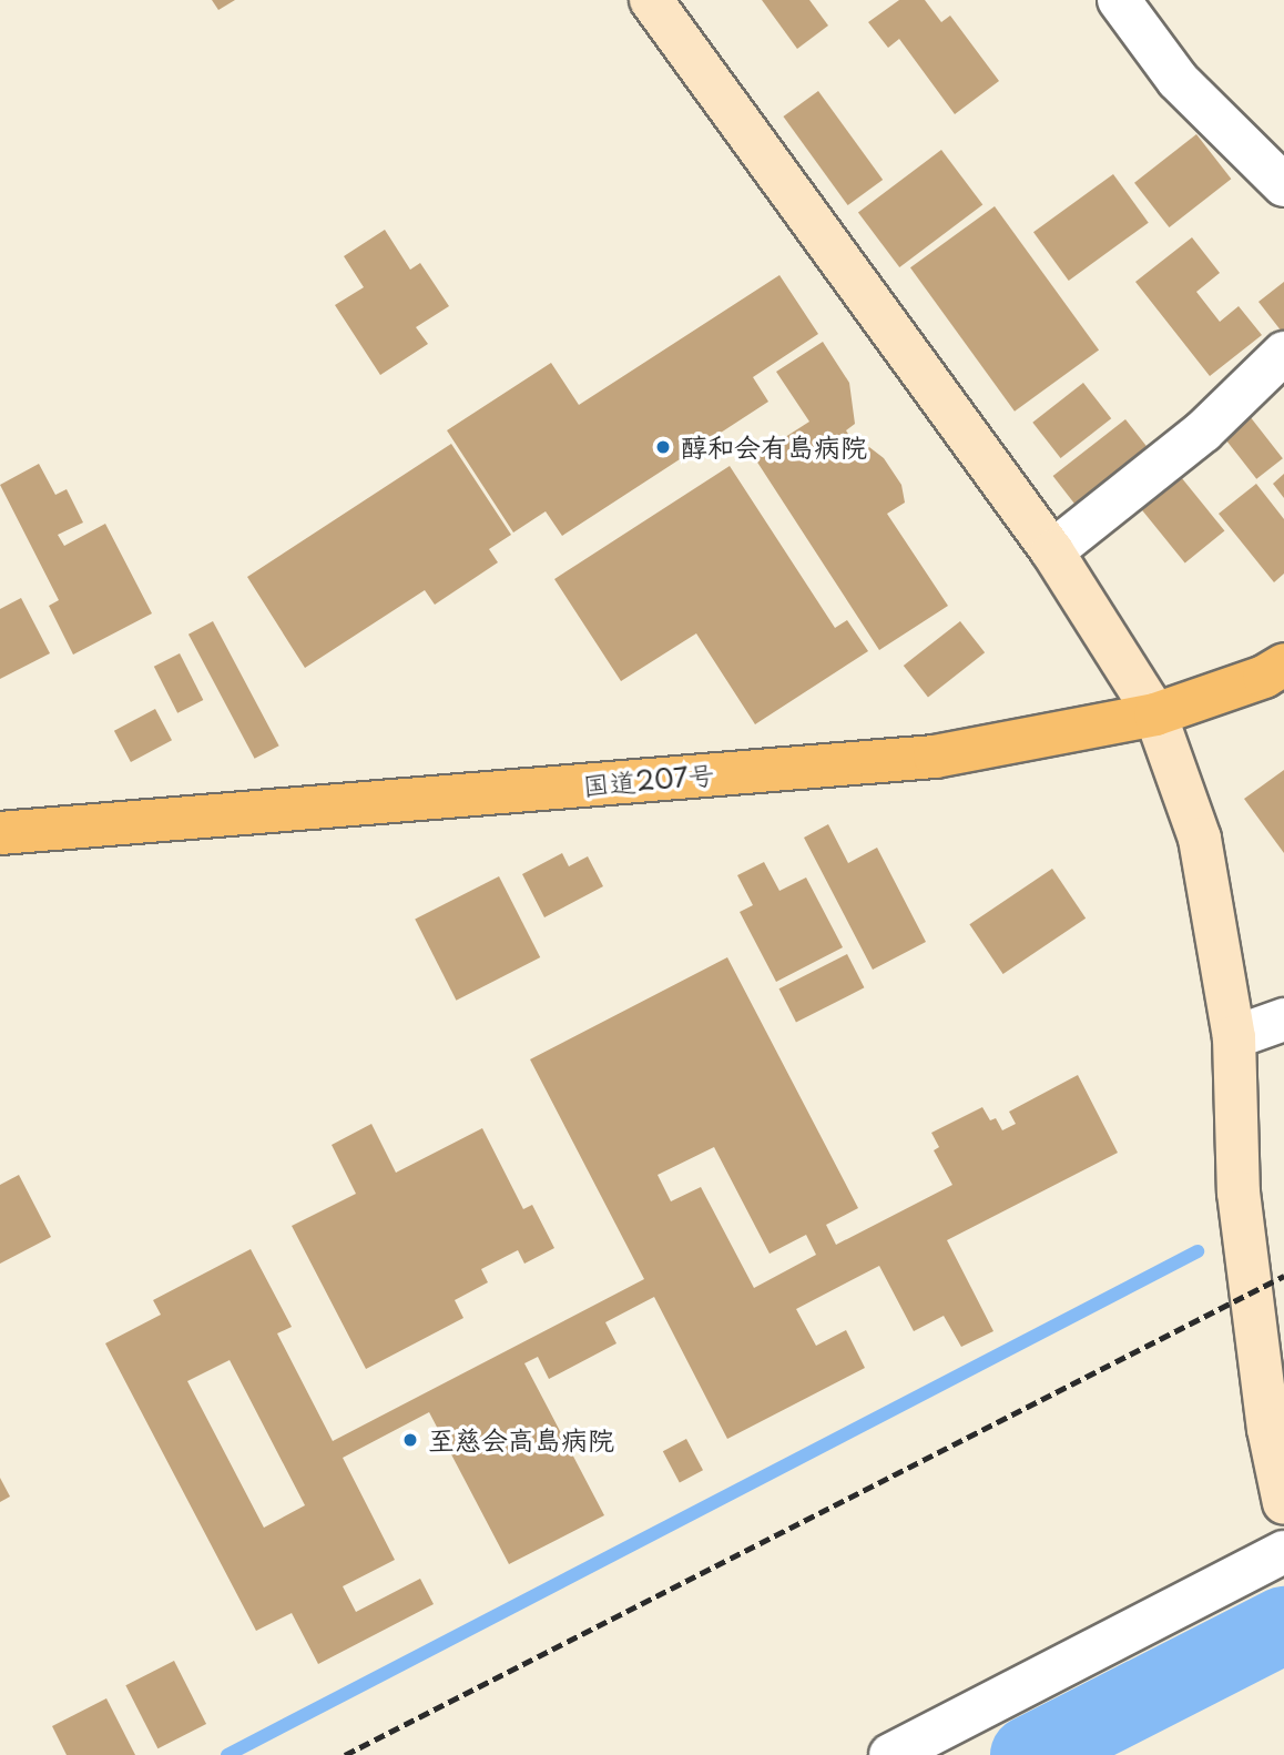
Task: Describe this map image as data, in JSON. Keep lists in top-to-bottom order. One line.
{"streets":{"highway":["国道207号"]},"places":["醇和会有島病院","至慈会高島病院"]}
